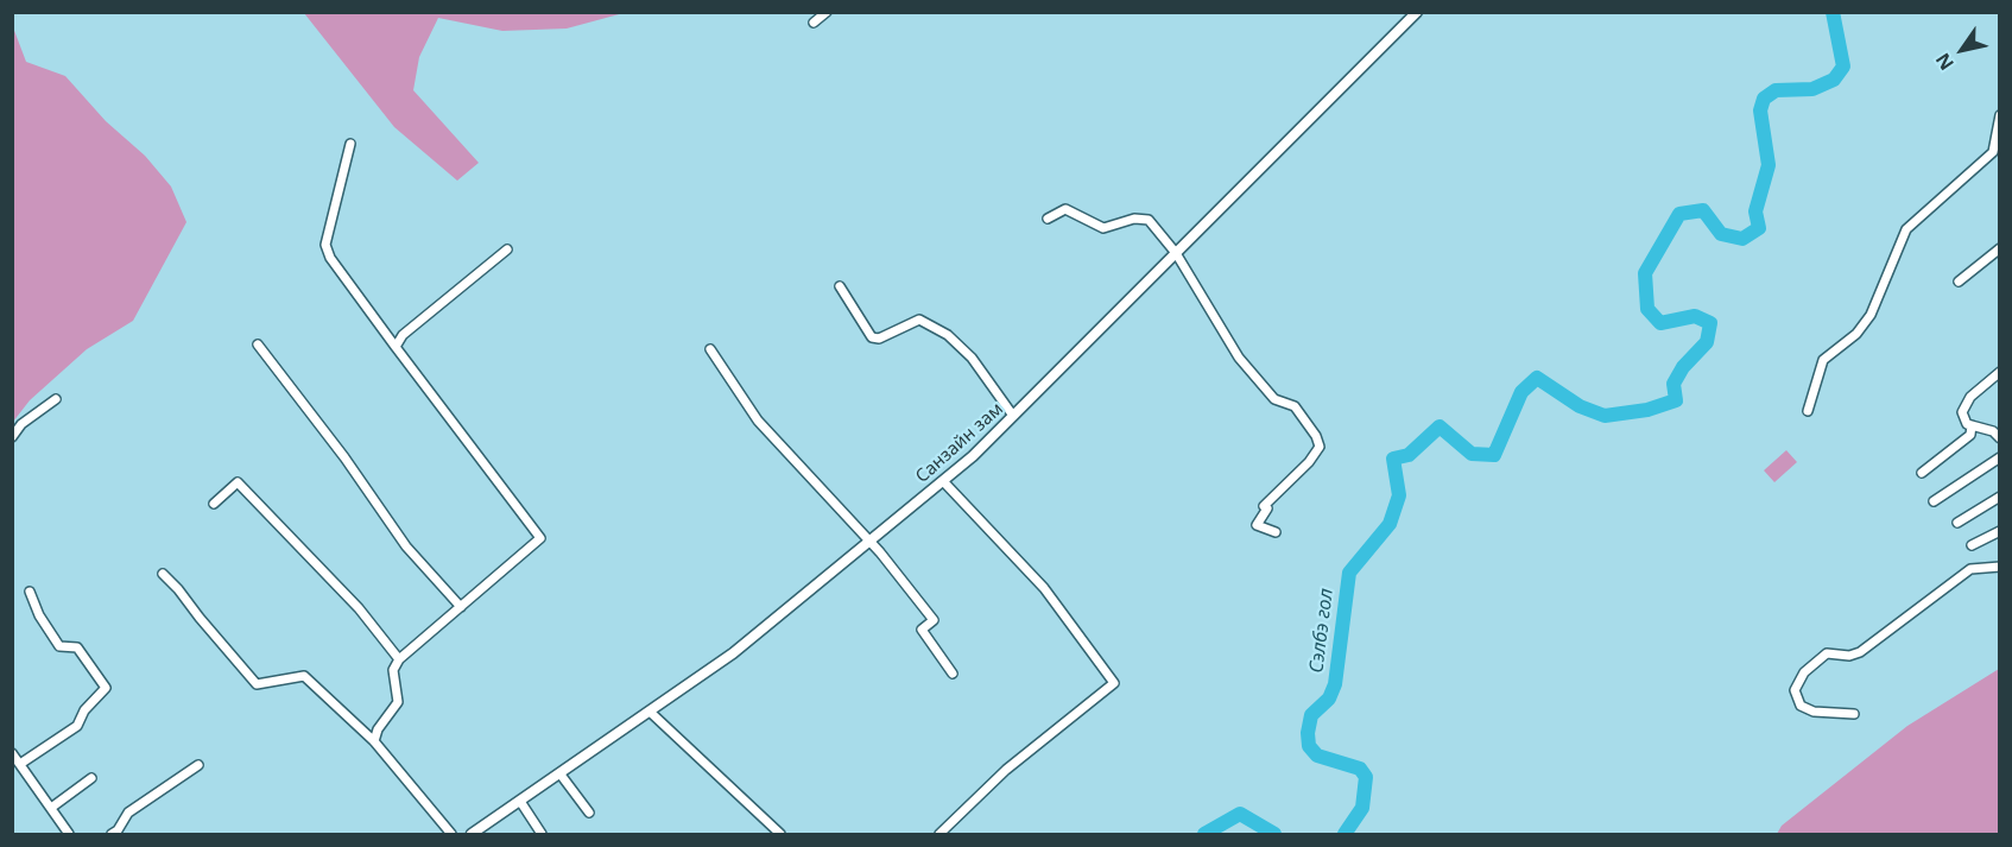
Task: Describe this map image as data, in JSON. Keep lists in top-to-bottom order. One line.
{"streets":{"main road":["Санзайн зам"]},"water":["Сэлбэ гол"],"north":"bottom left"}
